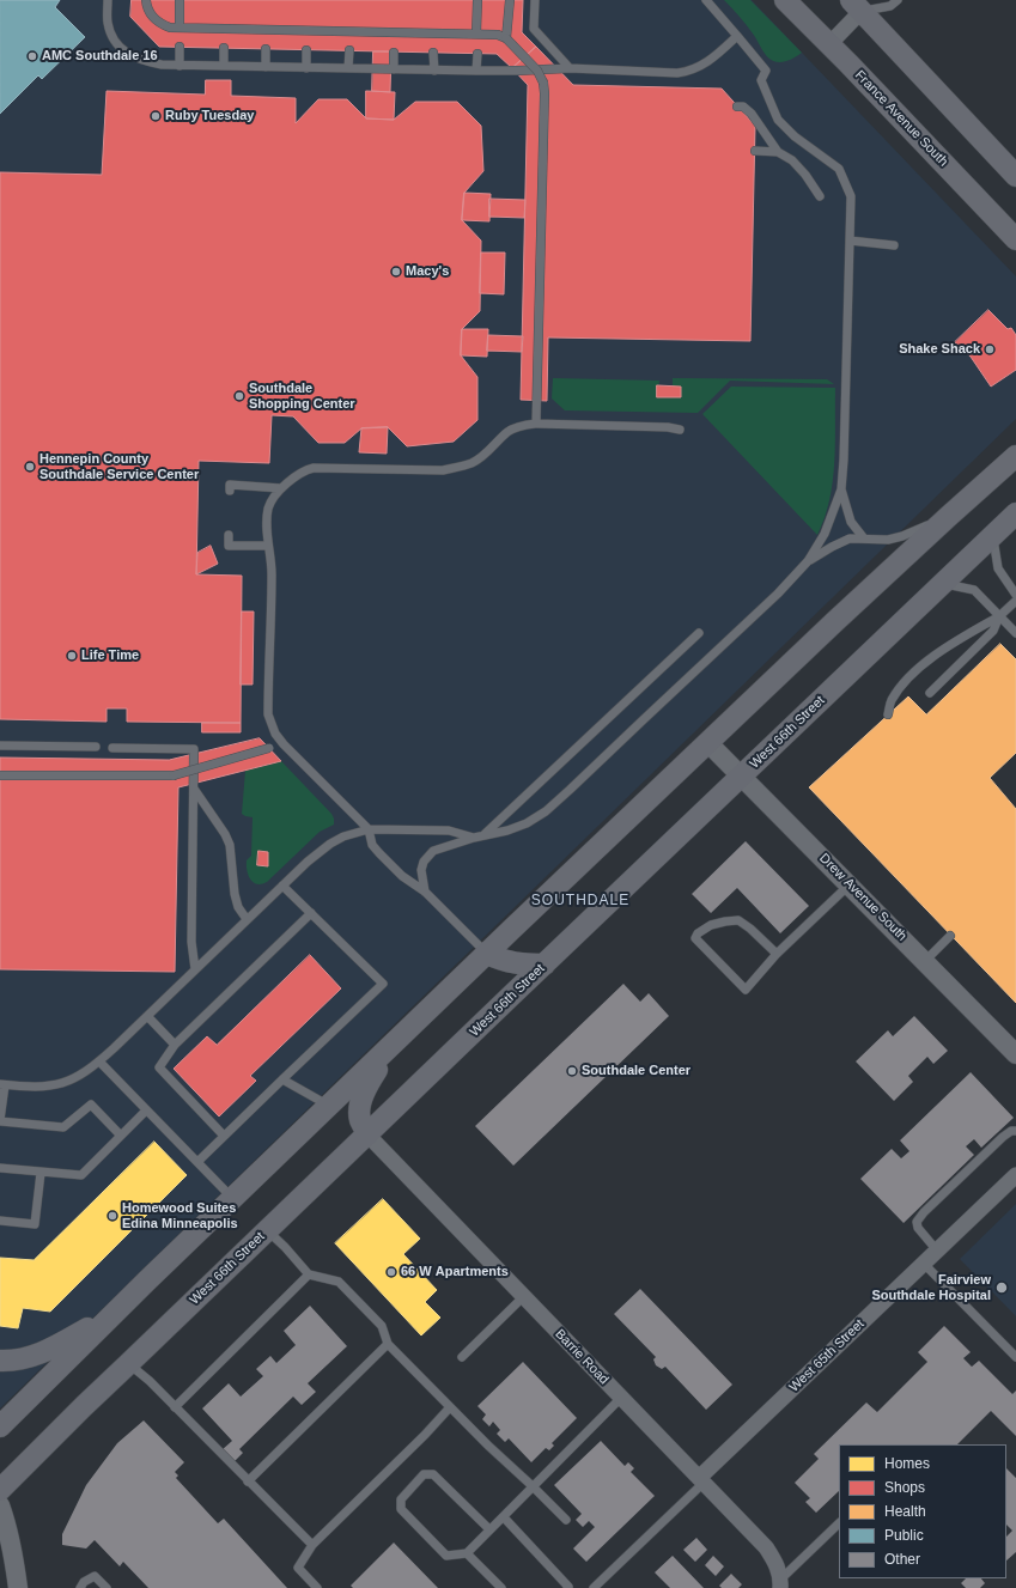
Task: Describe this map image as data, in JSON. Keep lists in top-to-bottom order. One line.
{"streets":{"main road":["France Avenue South","West 66th Street"],"street":["Drew Avenue South","West 65th Street","Barrie Road"]},"crossings":[["West 66th Street","Drew Avenue South"],["West 66th Street","Barrie Road"],["West 65th Street","Barrie Road"]],"districts":["SOUTHDALE"],"places":["AMC Southdale 16","Ruby Tuesday","Macy's","Shake Shack","Southdale Shopping Center","Hennepin County Southdale Service Center","Life Time","Southdale Center","Homewood Suites Edina Minneapolis","66 W Apartments","Fairview Southdale Hospital"],"legend":["Homes","Shops","Health","Public","Other"]}
